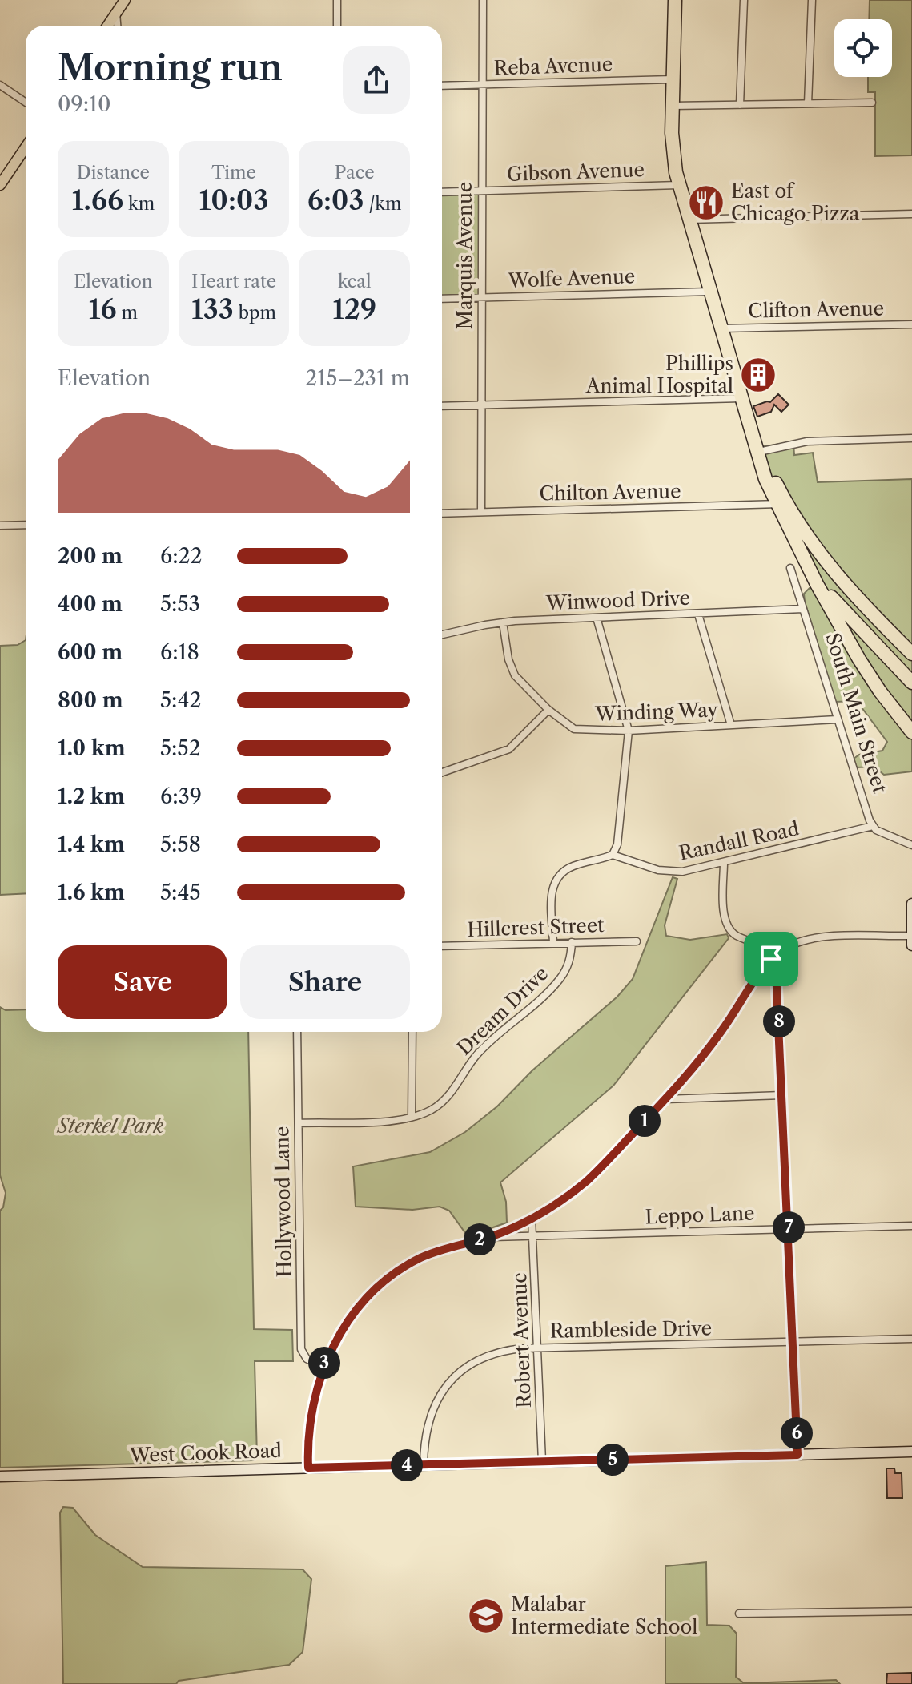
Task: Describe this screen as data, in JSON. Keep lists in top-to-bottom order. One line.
{"streets":{"main road":["West Cook Road"],"street":["Reba Avenue","Gibson Avenue","Marquis Avenue","Wolfe Avenue","Clifton Avenue","Chilton Avenue","Winwood Drive","Winding Way","South Main Street","Randall Road","Hillcrest Street","Dream Drive","Hollywood Lane","Leppo Lane","Rambleside Drive","Robert Avenue"]},"crossings":[["Reba Avenue","Marquis Avenue"],["Gibson Avenue","Marquis Avenue"],["Marquis Avenue","Wolfe Avenue"],["Marquis Avenue","Chilton Avenue"],["Winwood Drive","Winding Way"],["Winwood Drive","South Main Street"],["Winding Way","South Main Street"],["South Main Street","Randall Road"],["Hillcrest Street","Dream Drive"],["Dream Drive","Hollywood Lane"],["Leppo Lane","Robert Avenue"],["Rambleside Drive","Robert Avenue"],["Rambleside Drive","West Cook Road"],["Robert Avenue","West Cook Road"]],"parks":["Sterkel Park"],"places":{"restaurant":["East of Chicago Pizza"],"building":["Phillips Animal Hospital"],"school or university":["Malabar Intermediate School"]},"page":{"heading":["Morning run","09:10"],"stats":[["Distance","1.66 km"],["Time","10:03"],["Pace","6:03 /km"],["Elevation","16 m"],["Heart rate","133 bpm"],["kcal","129"]],"chart":["Elevation","215–231 m"],"list":[{"name":"200 m","note":"6:22"},{"name":"400 m","note":"5:53"},{"name":"600 m","note":"6:18"},{"name":"800 m","note":"5:42"},{"name":"1.0 km","note":"5:52"},{"name":"1.2 km","note":"6:39"},{"name":"1.4 km","note":"5:58"},{"name":"1.6 km","note":"5:45"}],"buttons":["Save","Share"],"pins":["8","1","7","2","3","6","5","4"]}}
